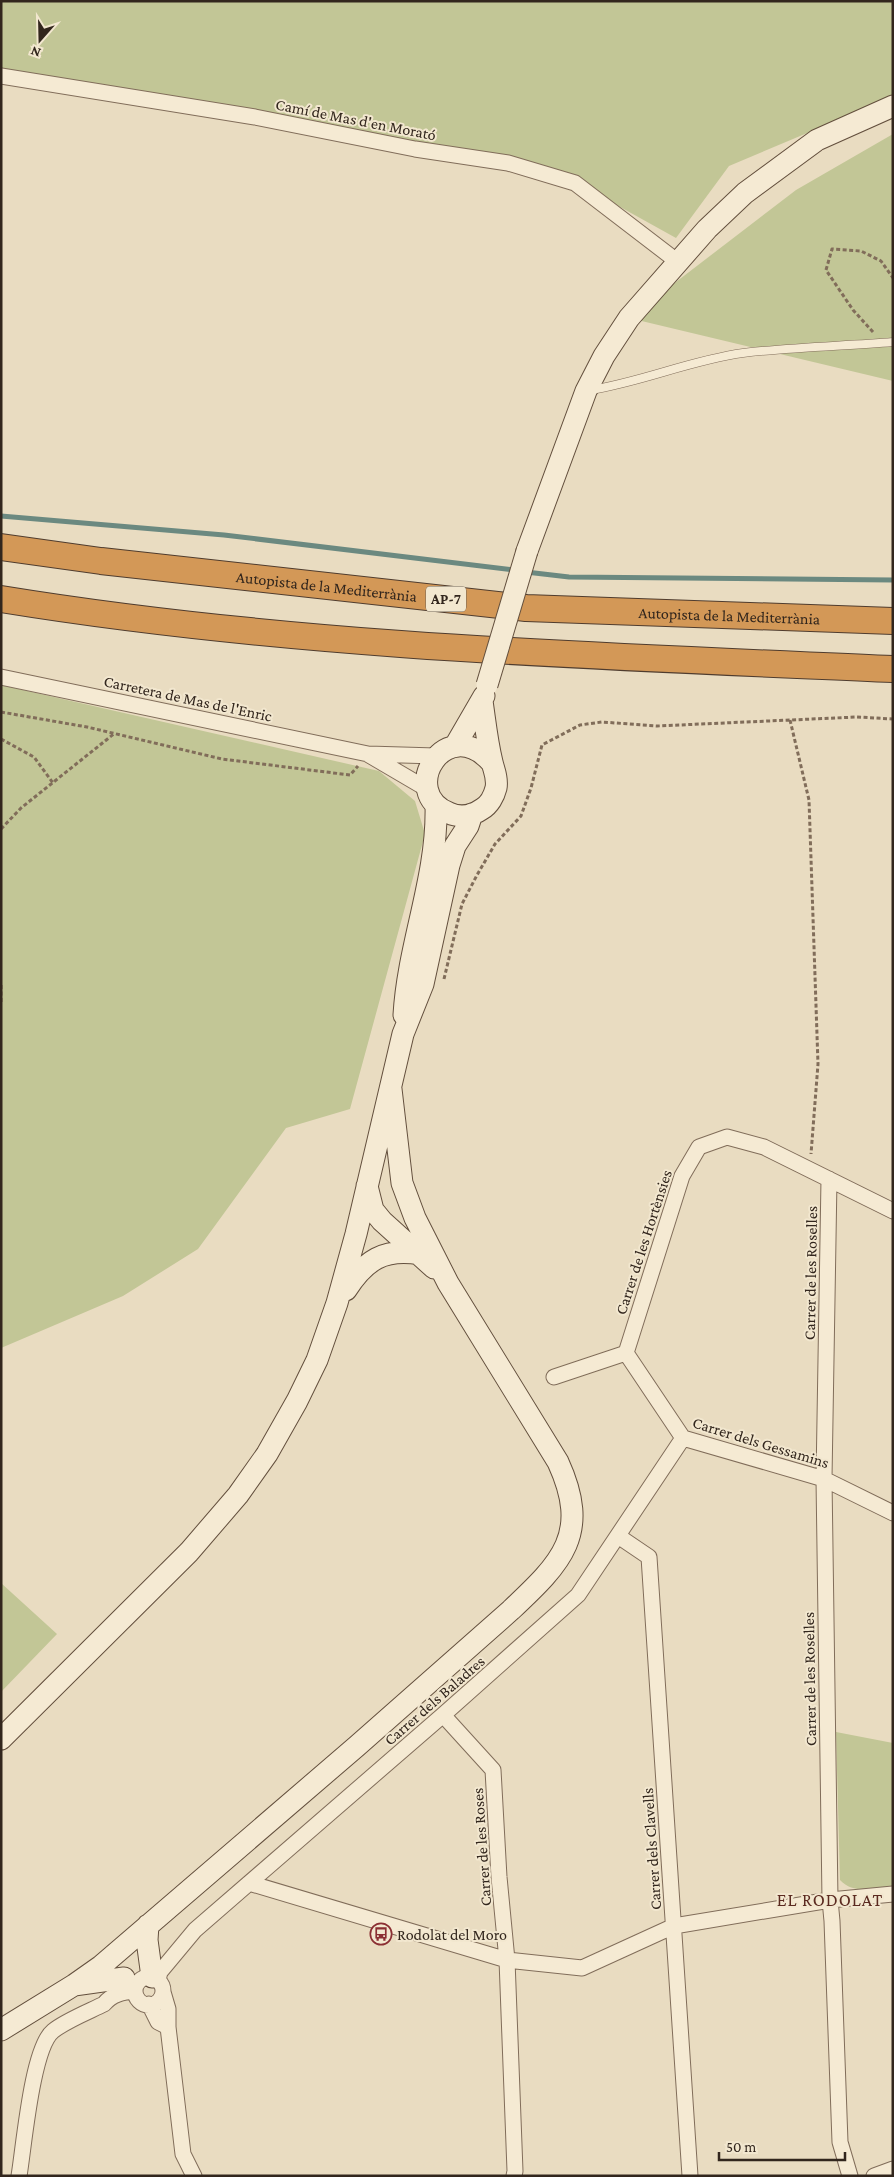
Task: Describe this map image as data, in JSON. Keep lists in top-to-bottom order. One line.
{"streets":{"highway":["Autopista de la Mediterrània","AP-7"],"street":["Camí de Mas d'en Morató","Carretera de Mas de l'Enric","Carrer de les Hortènsies","Carrer de les Roselles","Carrer dels Gessamins","Carrer dels Baladres","Carrer de les Roses","Carrer dels Clavells"]},"crossings":[["Carrer de les Hortènsies","Carrer de les Roselles"],["Carrer de les Hortènsies","Carrer dels Gessamins"],["Carrer de les Roselles","Carrer dels Gessamins"],["Carrer dels Gessamins","Carrer dels Baladres"],["Carrer dels Baladres","Carrer de les Roses"],["Carrer dels Baladres","Carrer dels Clavells"]],"districts":["EL RODOLAT"],"places":{"bus stop":["Rodolat del Moro"]},"scale_bar":"50 m","north":"bottom"}
